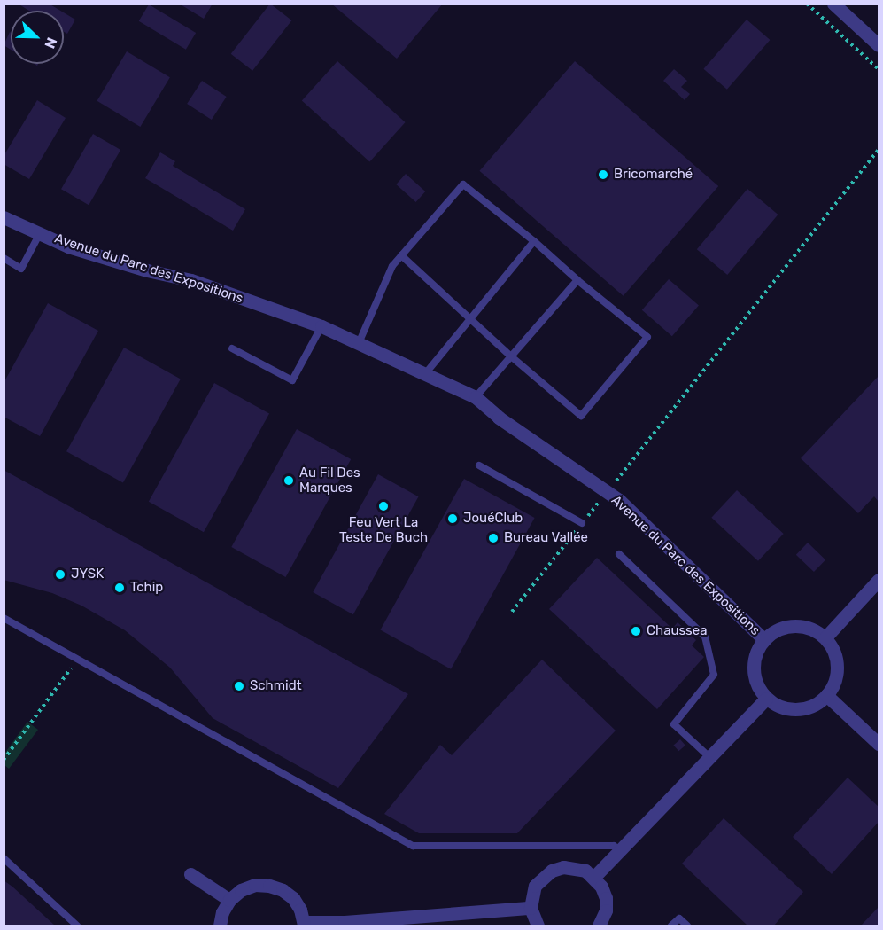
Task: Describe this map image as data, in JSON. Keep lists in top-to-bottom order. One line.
{"streets":{"street":["Avenue du Parc des Expositions"]},"places":["Bricomarché","Au Fil Des Marques","Feu Vert La Teste De Buch","JouéClub","Bureau Vallée","JYSK","Tchip","Chaussea","Schmidt"],"north":"bottom right"}
